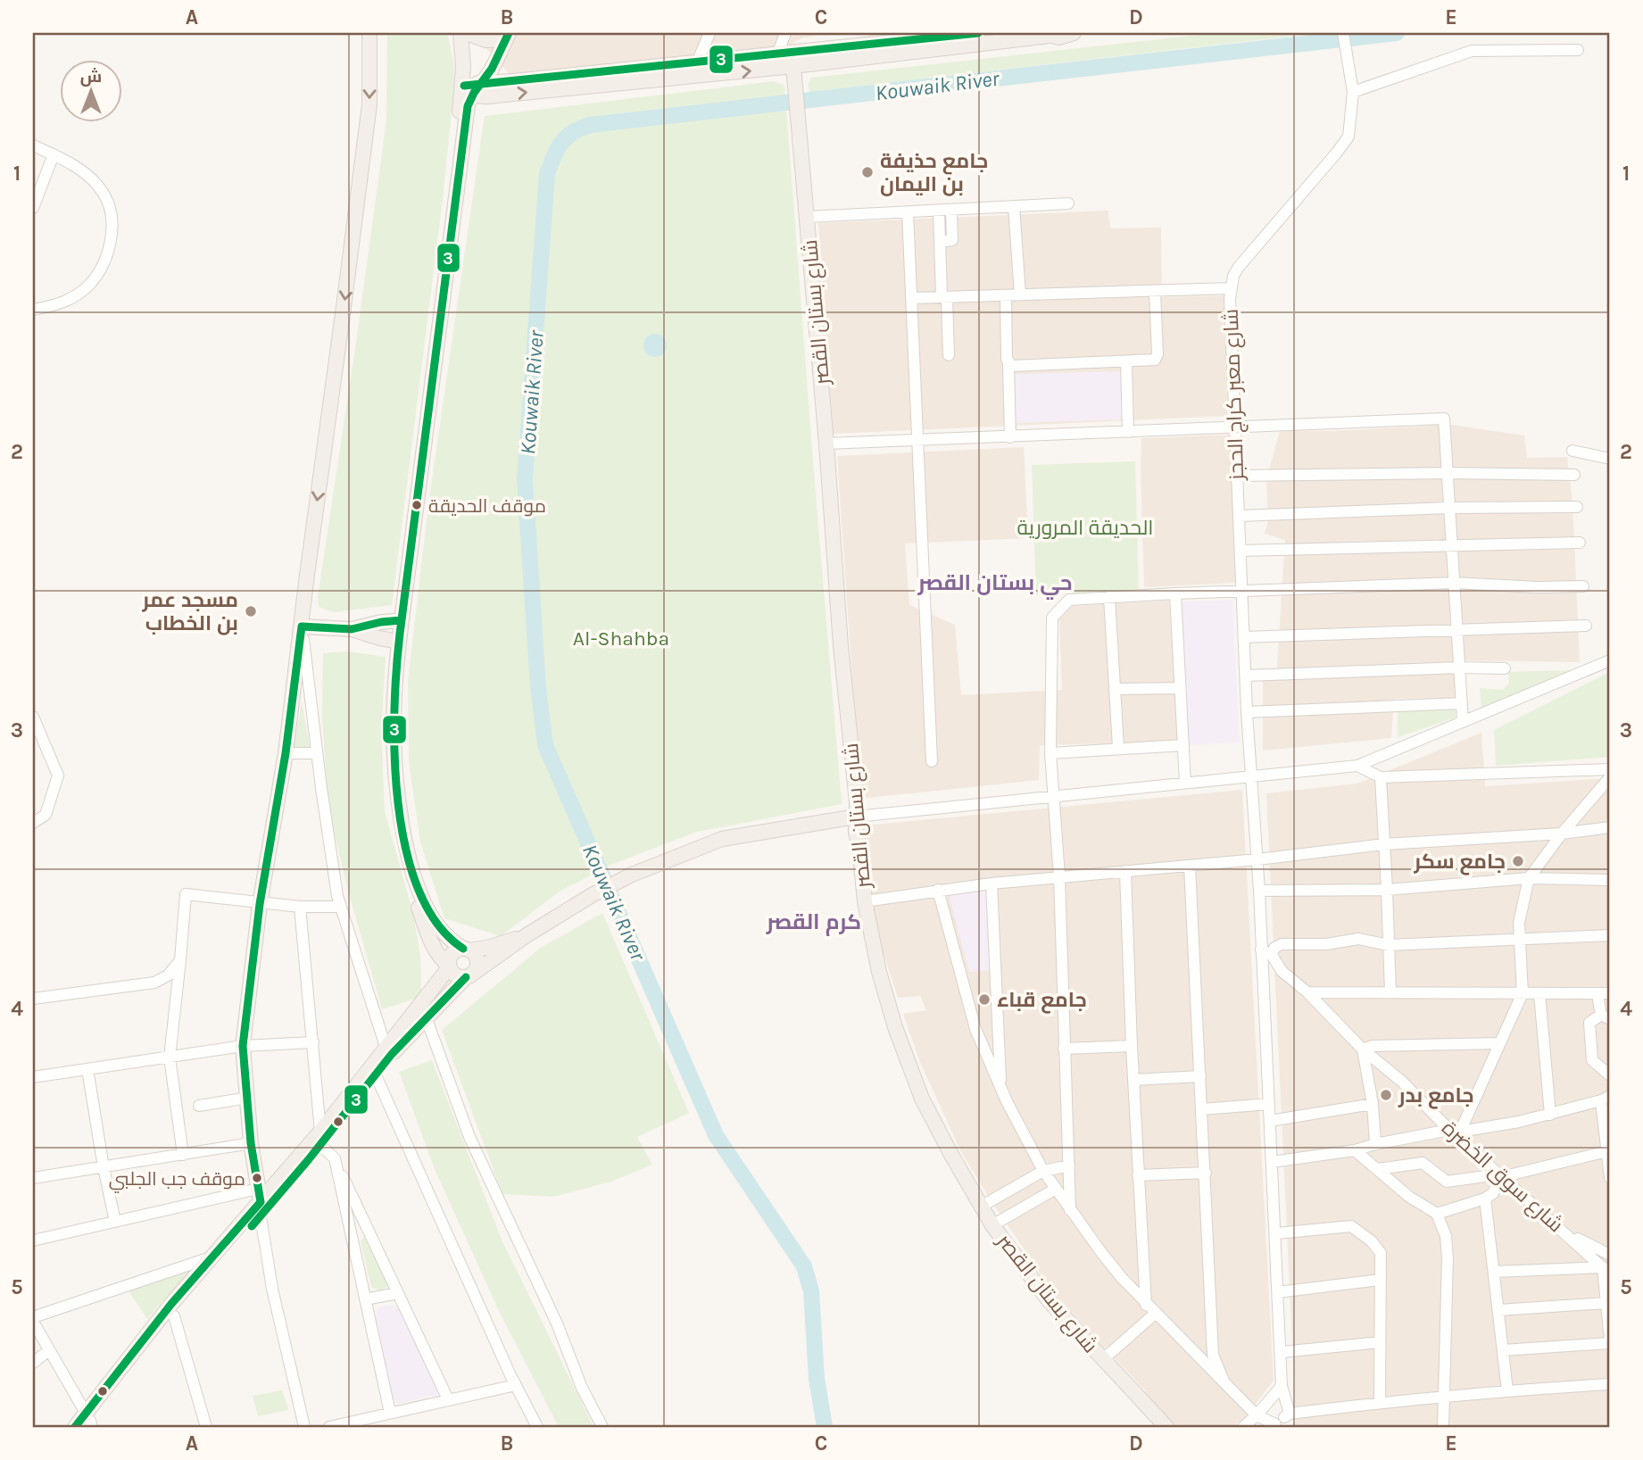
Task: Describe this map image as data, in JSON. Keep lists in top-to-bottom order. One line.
{"streets":{"main road":["شارع بستان القصر"],"street":["شارع معبر كراج الحجز","شارع سوق الخضرة"]},"crossings":[["شارع معبر كراج الحجز","شارع سوق الخضرة"]],"districts":["حي بستان القصر","كرم القصر"],"water":["Kouwaik River"],"parks":["الحديقة المرورية","Al-Shahba"],"places":["جامع حذيفة بن اليمان","موقف الحديقة","مسجد عمر بن الخطاب","جامع سكر","جامع قباء","جامع بدر","موقف جب الجلبي"],"lines":["transit line 3"],"north":"top","grid":{"columns":["A","B","C","D","E"],"rows":["1","2","3","4","5"]}}
